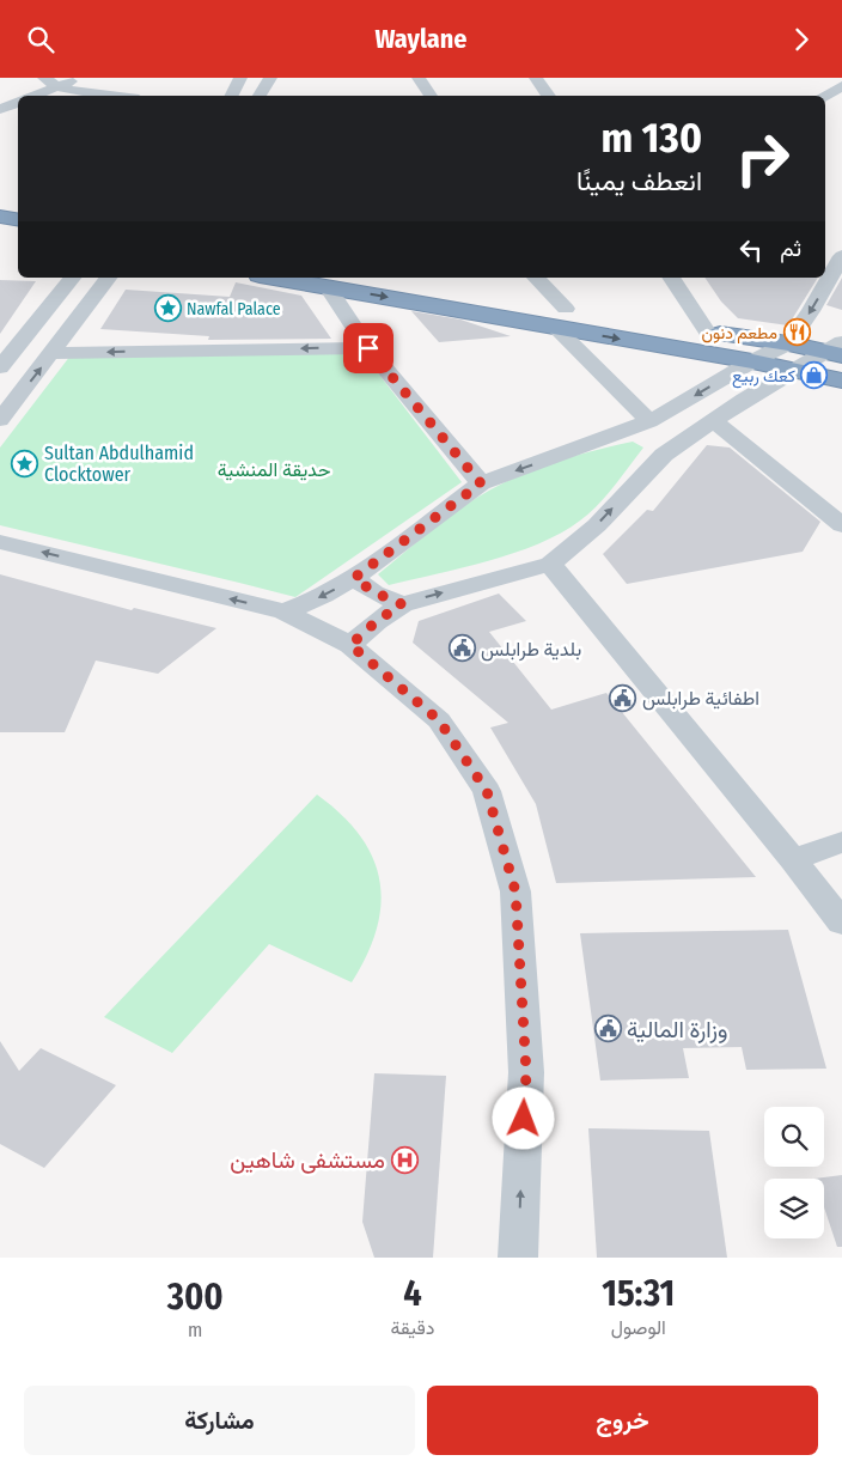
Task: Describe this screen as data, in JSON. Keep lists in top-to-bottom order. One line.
{"parks":["حديقة المنشية"],"places":{"place":["Nawfal Palace","Sultan Abdulhamid Clocktower"],"restaurant":["مطعم دنون"],"shop":["كعك ربيع"],"public building":["بلدية طرابلس","اطفائية طرابلس","وزارة المالية"],"hospital":["مستشفى شاهين"]},"page":{"header":"Waylane","turn":["130 m","انعطف يمينًا"],"then":"ثم","eta":["15:31","الوصول","4","دقيقة","300","m"],"buttons":["خروج","مشاركة"]}}
